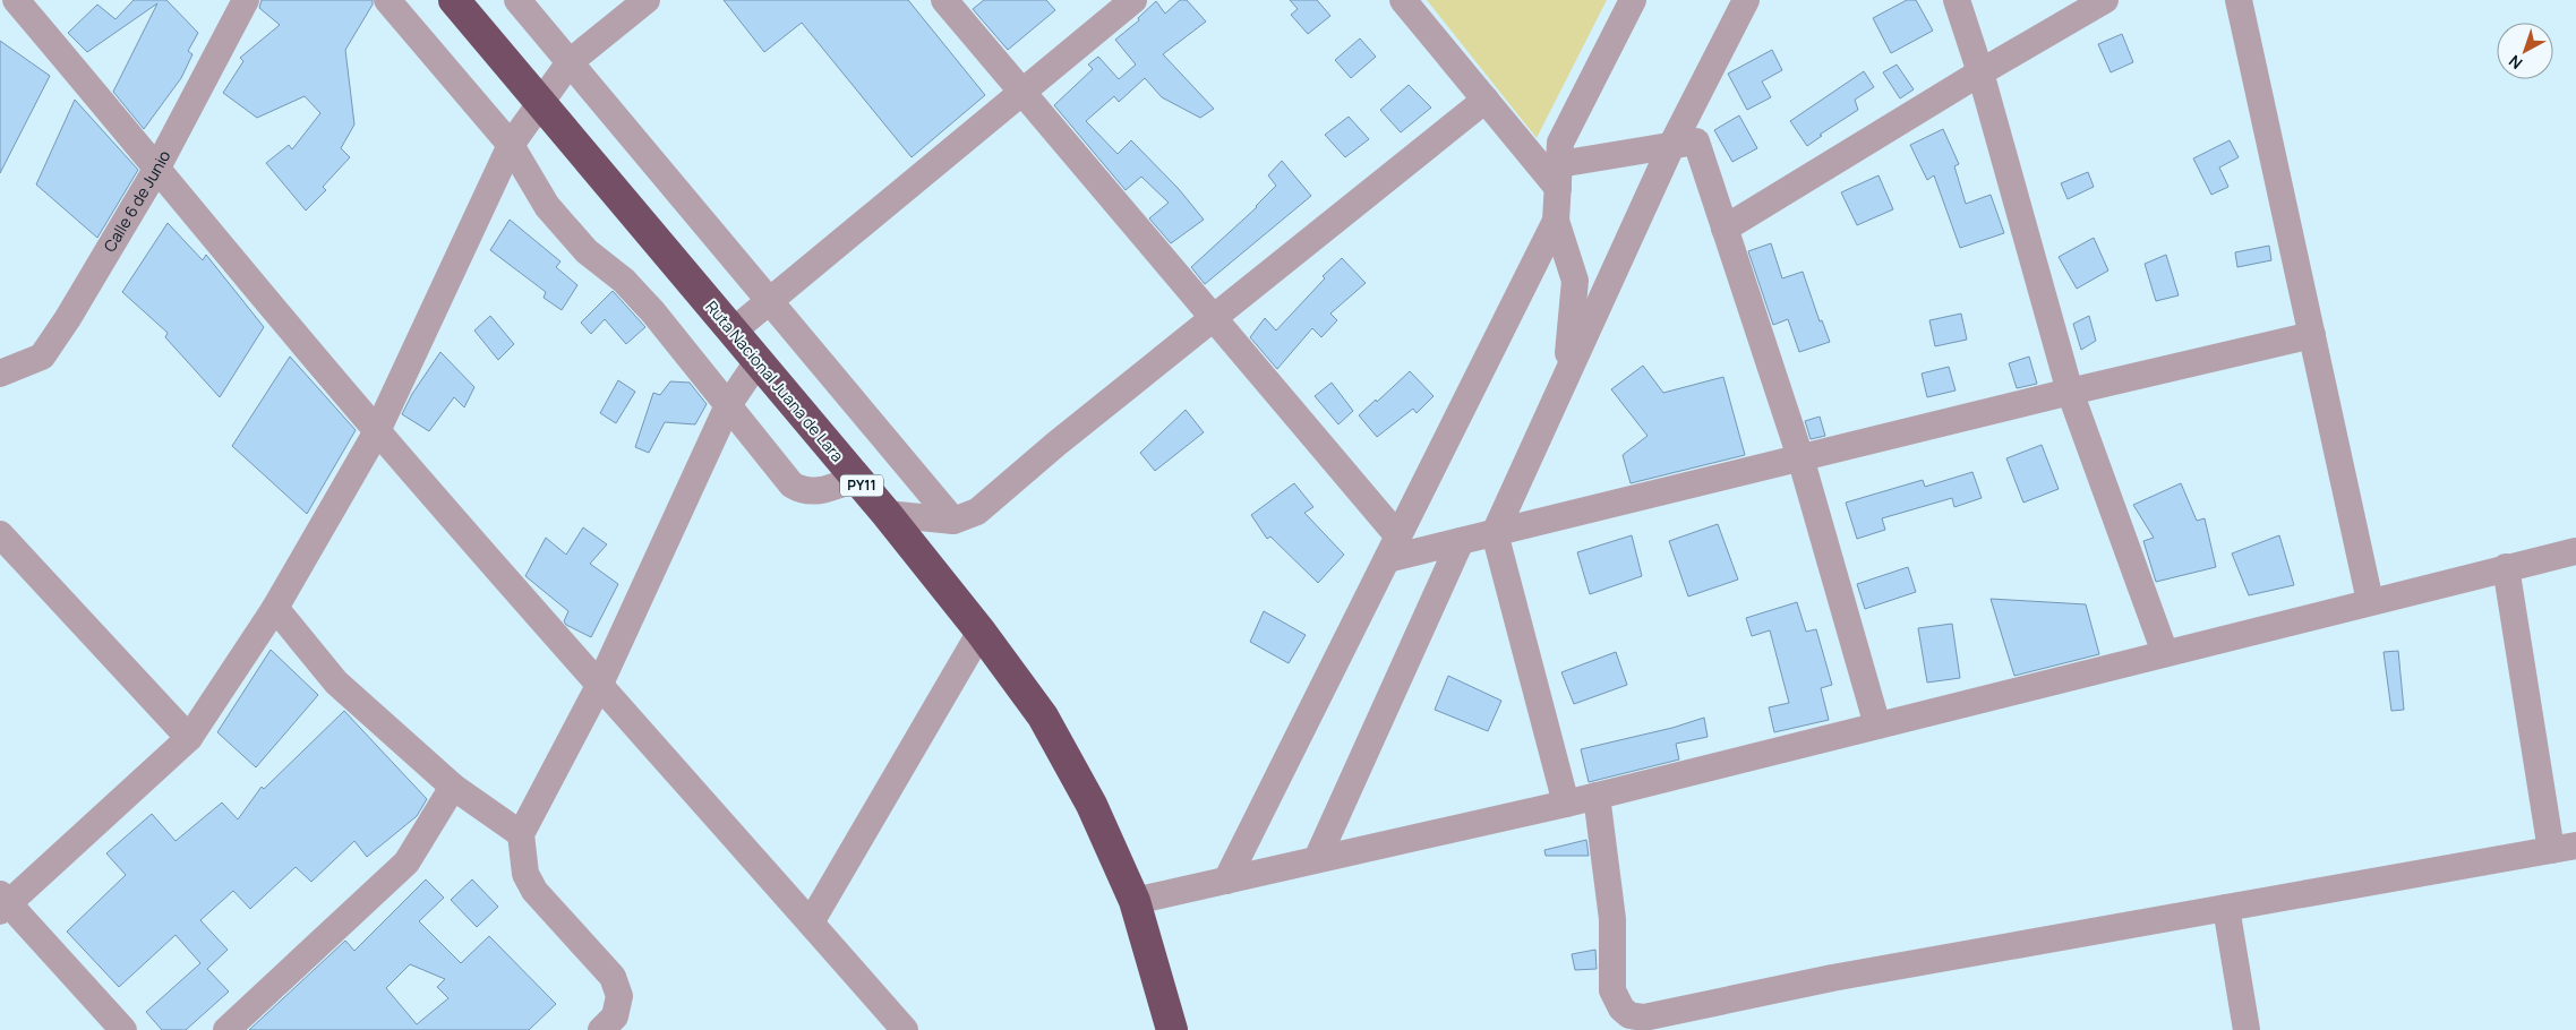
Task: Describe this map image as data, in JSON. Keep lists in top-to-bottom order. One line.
{"streets":{"highway":["Ruta Nacional Juana de Lara","PY11"],"street":["Calle 6 de Junio"]},"north":"bottom left"}
